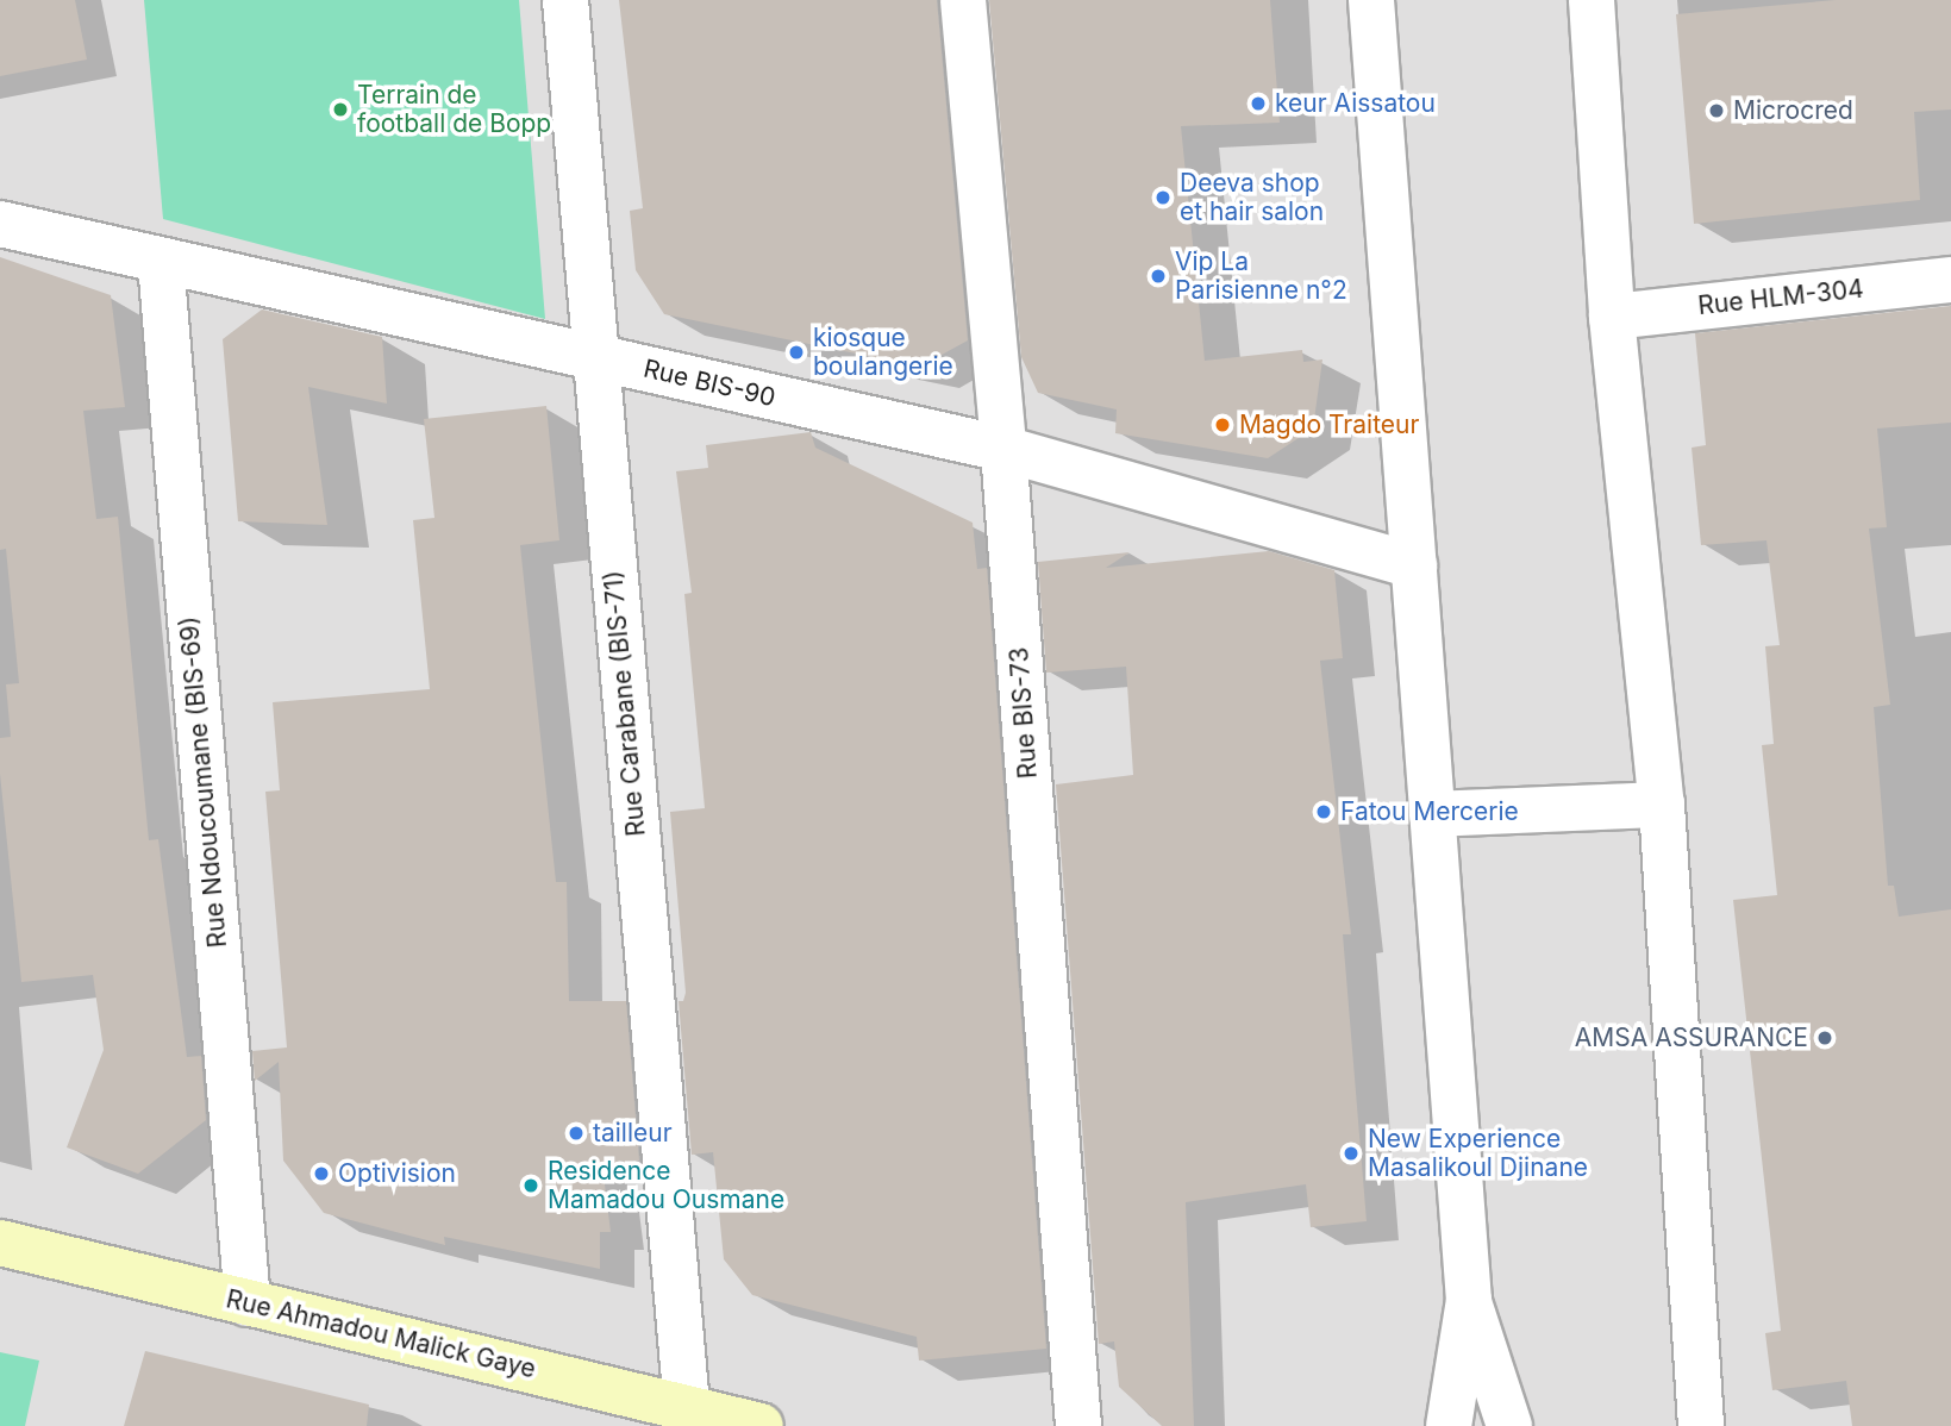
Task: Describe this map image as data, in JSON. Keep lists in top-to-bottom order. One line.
{"streets":{"main road":["Rue Ahmadou Malick Gaye"],"street":["Rue HLM-304","Rue BIS-90","Rue Carabane (BIS-71)","Rue BIS-73","Rue Ndoucoumane (BIS-69)"]},"crossings":[["Rue BIS-90","Rue Carabane (BIS-71)"],["Rue BIS-90","Rue BIS-73"],["Rue BIS-90","Rue Ndoucoumane (BIS-69)"],["Rue Carabane (BIS-71)","Rue Ahmadou Malick Gaye"],["Rue Ndoucoumane (BIS-69)","Rue Ahmadou Malick Gaye"]],"places":["keur Aissatou","Terrain de football de Bopp","Microcred","Deeva shop et hair salon","Vip La Parisienne n°2","kiosque boulangerie","Magdo Traiteur","Fatou Mercerie","AMSA ASSURANCE","tailleur","New Experience Masalikoul Djinane","Optivision","Residence Mamadou Ousmane"]}
